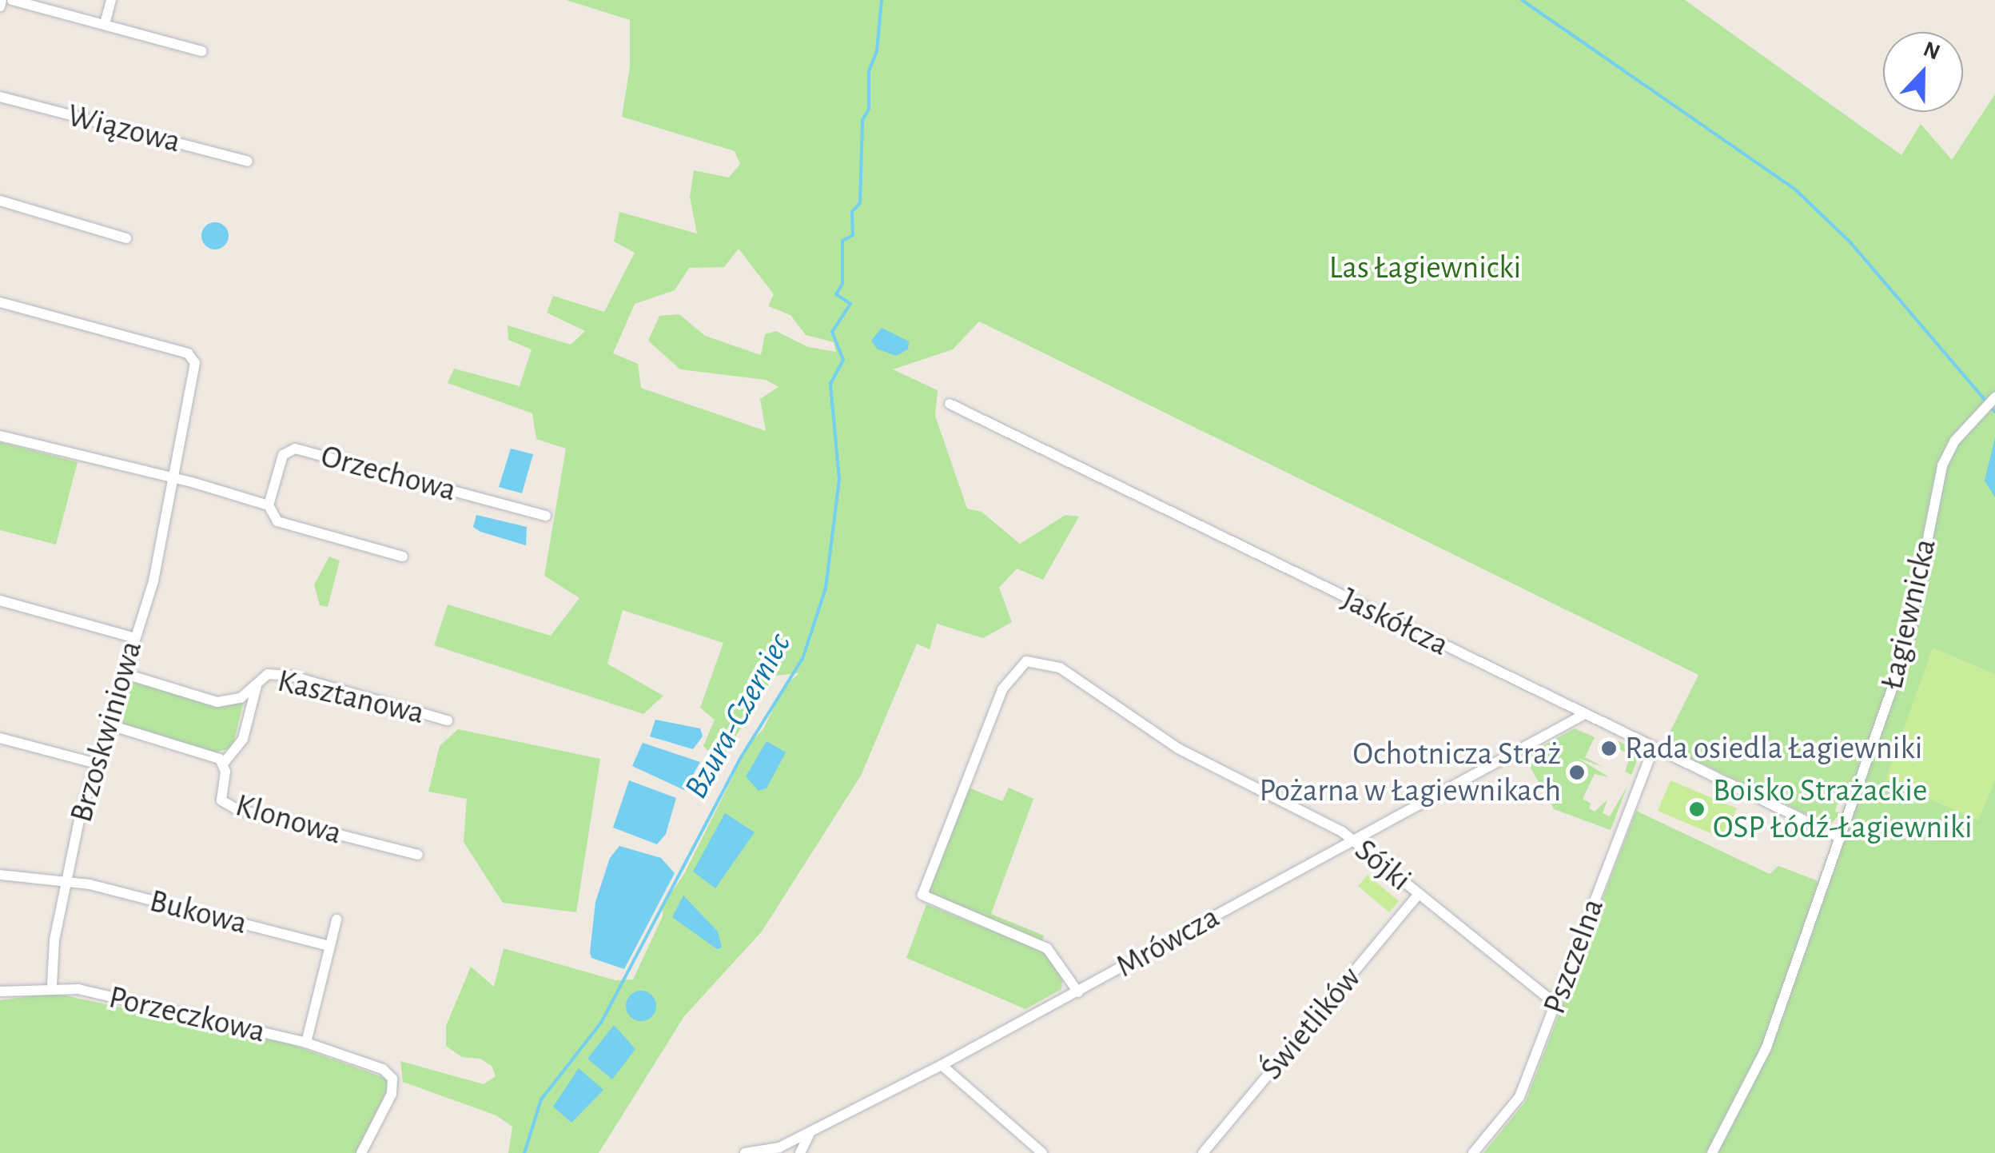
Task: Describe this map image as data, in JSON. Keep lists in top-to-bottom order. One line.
{"streets":{"street":["Wiązowa","Orzechowa","Łagiewnicka","Jaskółcza","Kasztanowa","Brzoskwiniowa","Klonowa","Sójki","Bukowa","Mrówcza","Pszczelna","Porzeczkowa","Świetlików"]},"crossings":[["Łagiewnicka","Jaskółcza"],["Jaskółcza","Mrówcza"],["Jaskółcza","Pszczelna"],["Kasztanowa","Brzoskwiniowa"],["Brzoskwiniowa","Klonowa"],["Brzoskwiniowa","Bukowa"],["Brzoskwiniowa","Porzeczkowa"],["Sójki","Mrówcza"],["Sójki","Pszczelna"],["Sójki","Świetlików"]],"water":["Bzura-Czerniec"],"parks":["Las Łagiewnicki"],"places":["Rada osiedla Łagiewniki","Ochotnicza Straż Pożarna w Łagiewnikach","Boisko Strażackie OSP Łódź-Łagiewniki"],"north":"top"}
